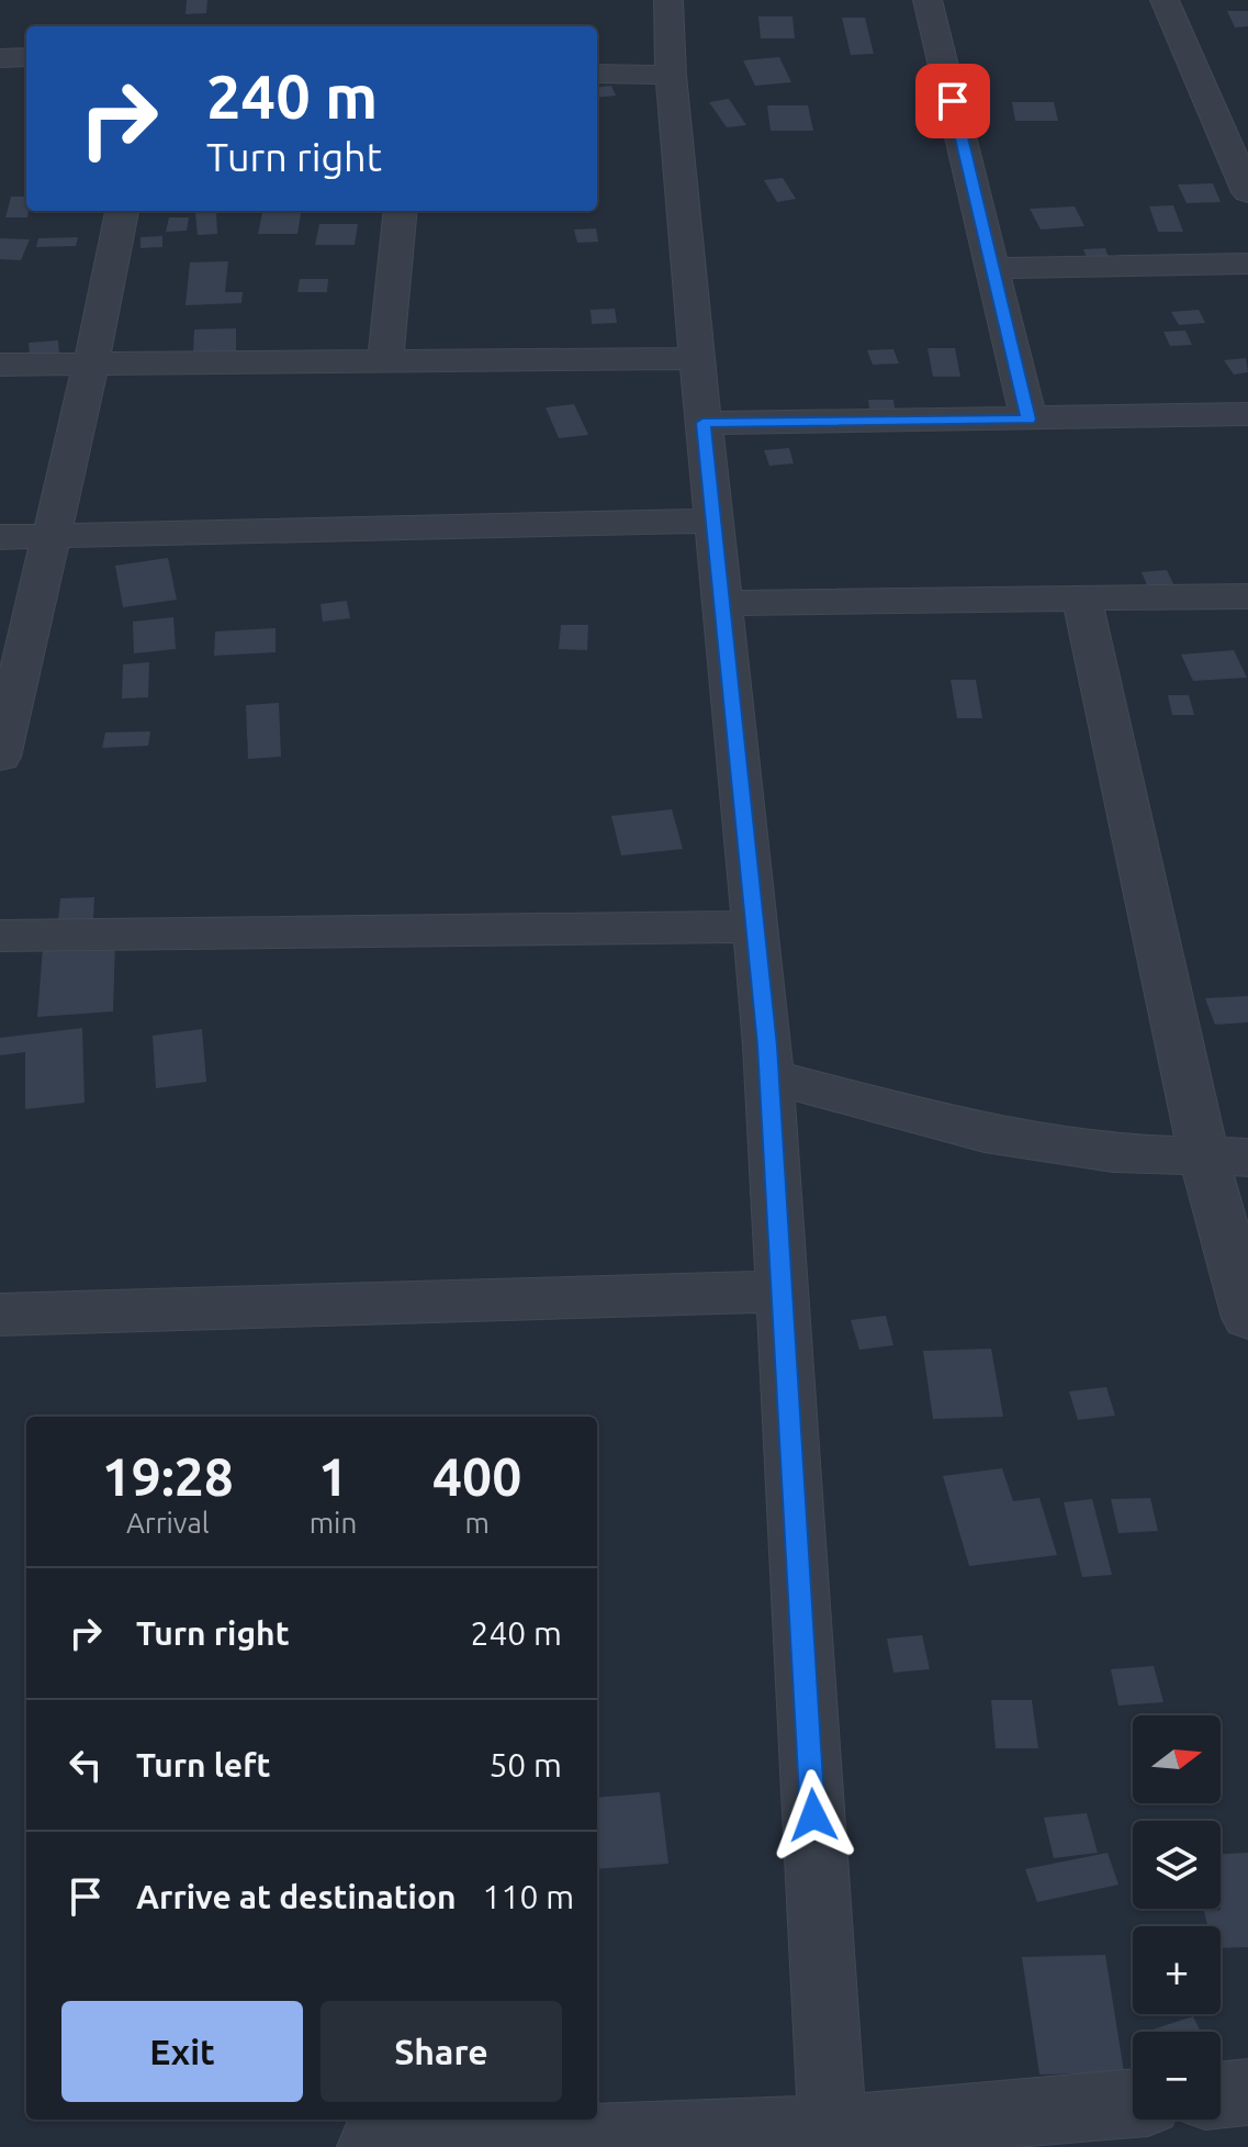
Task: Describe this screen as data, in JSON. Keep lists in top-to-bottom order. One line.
{"north":"right","page":{"turn":["240 m","Turn right"],"eta":["19:28","Arrival","1","min","400","m"],"list":[{"name":"Turn right","value":"240 m"},{"name":"Turn left","value":"50 m"},{"name":"Arrive at destination","value":"110 m"}],"map_buttons":["+","−"],"buttons":["Exit","Share"]}}
